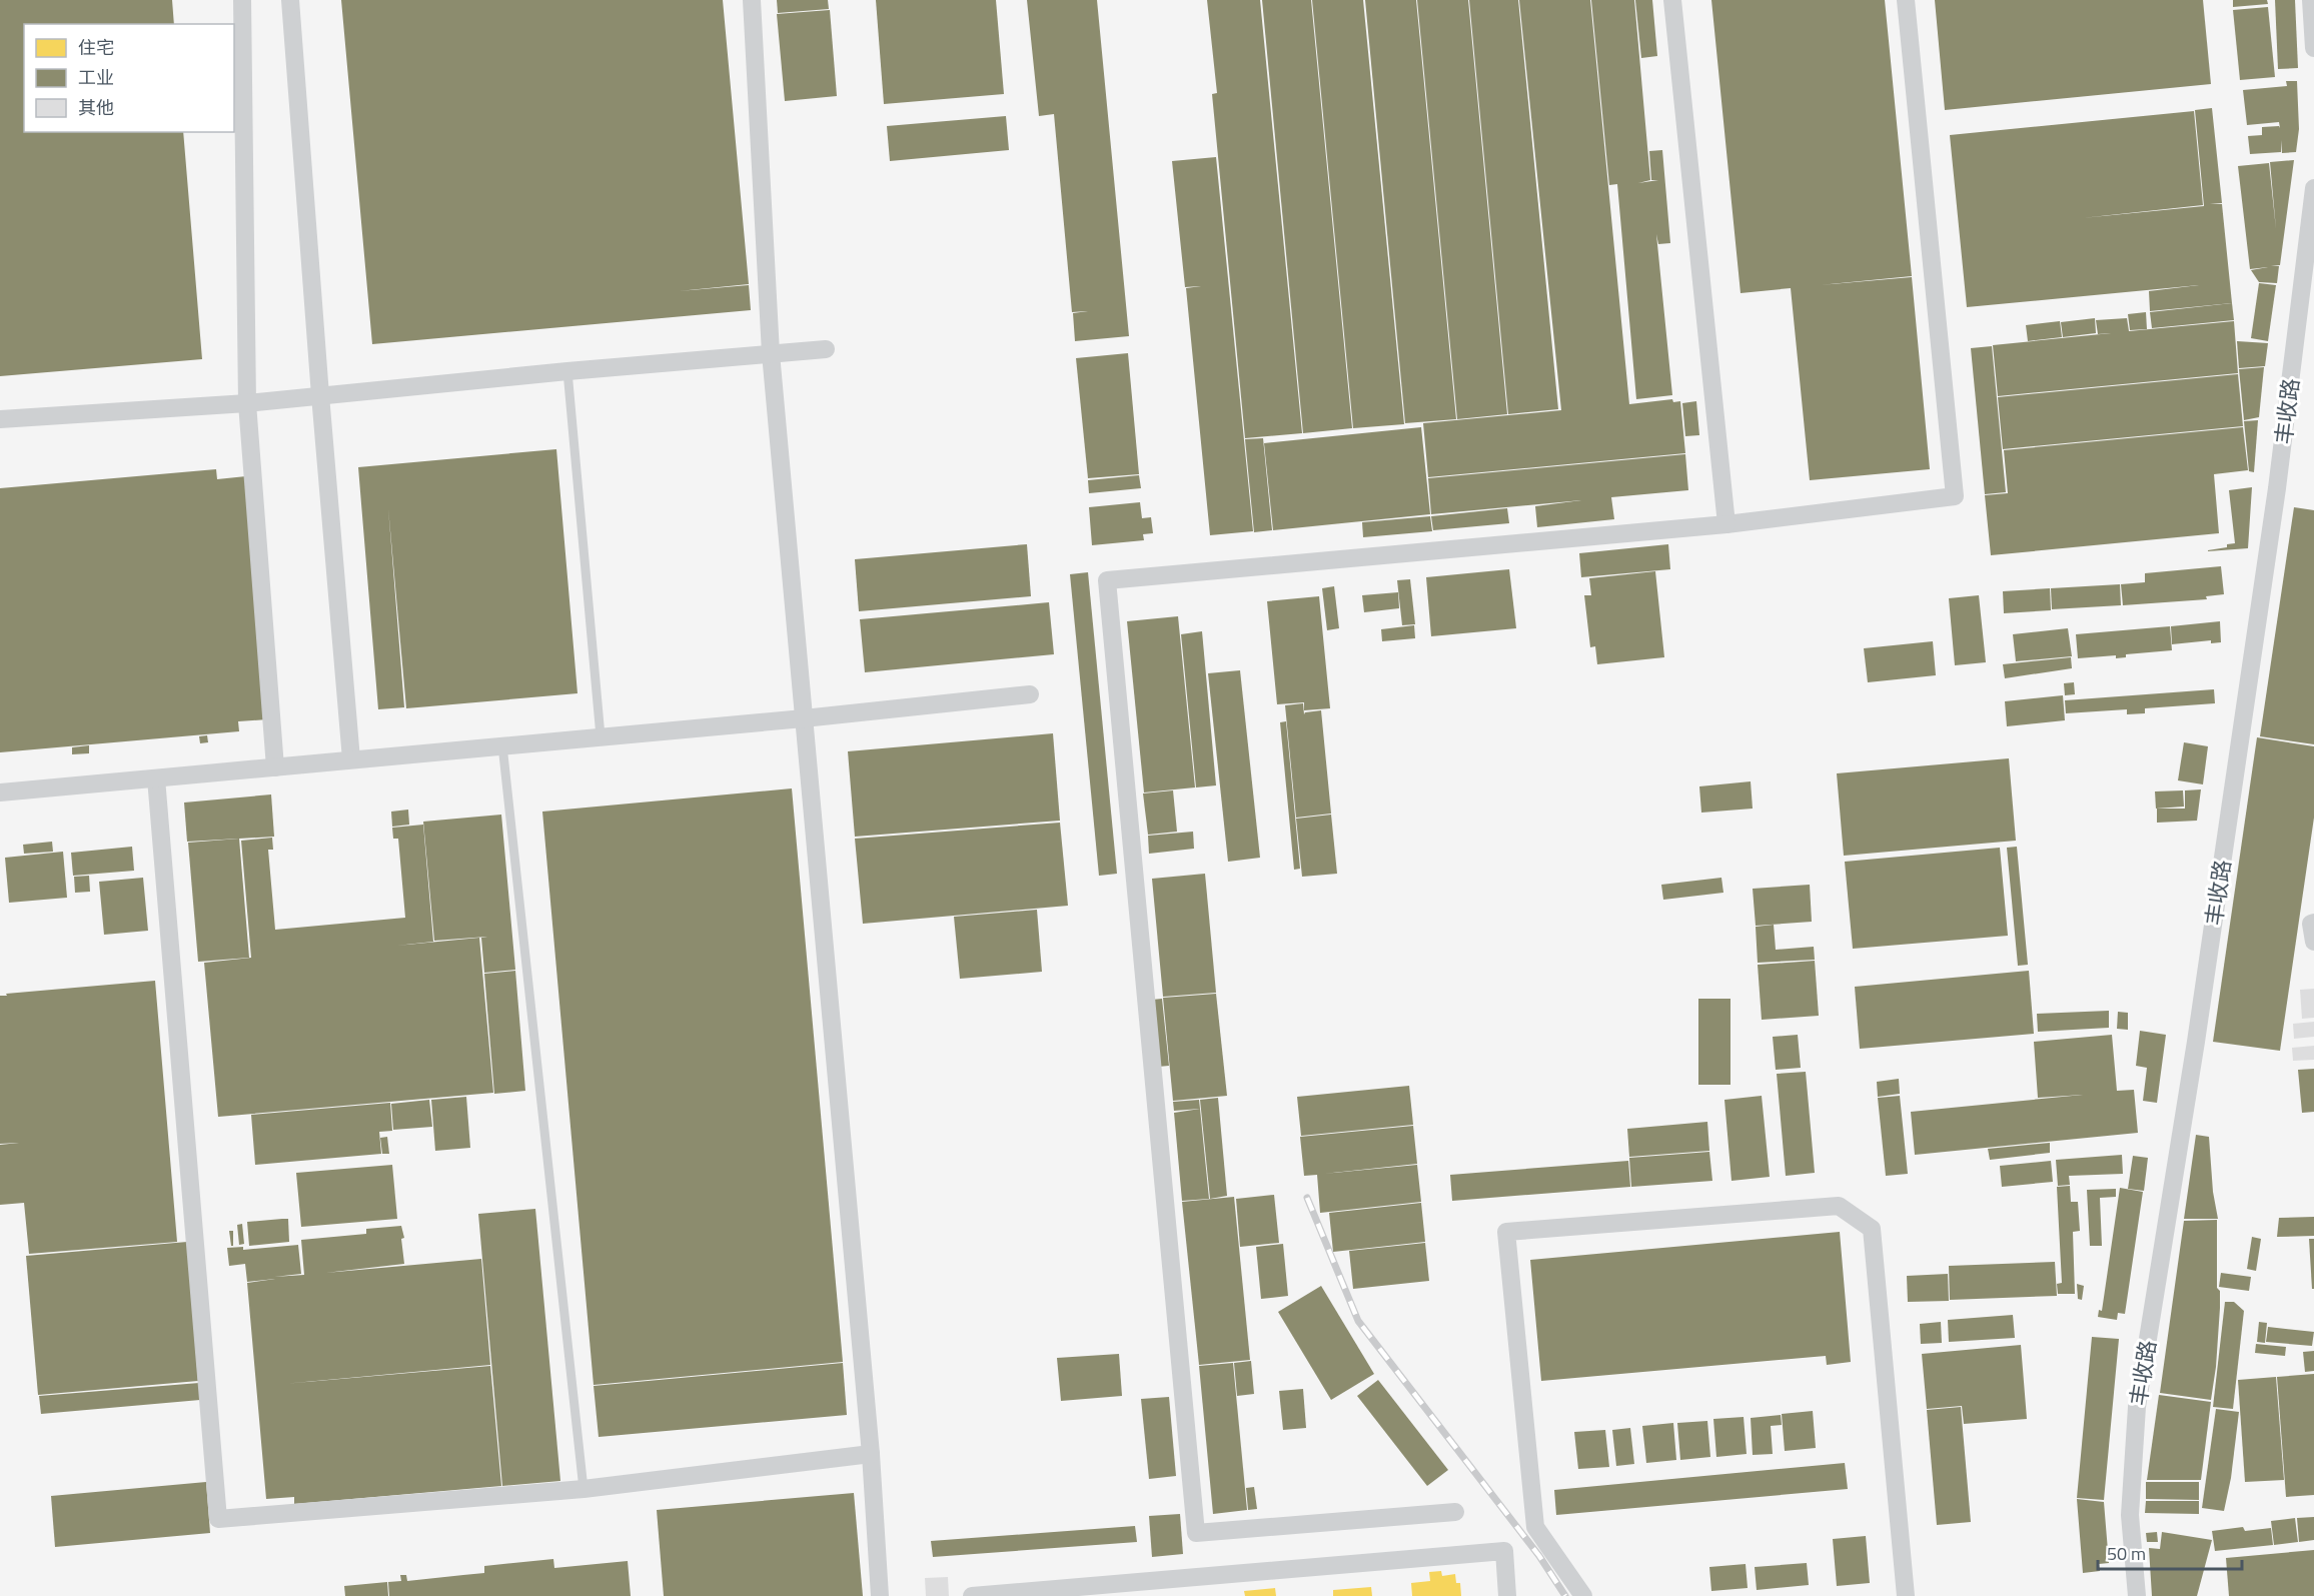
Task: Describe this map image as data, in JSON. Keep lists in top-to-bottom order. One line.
{"streets":{"street":["丰收路"]},"legend":["住宅","工业","其他"],"scale_bar":"50 m"}
